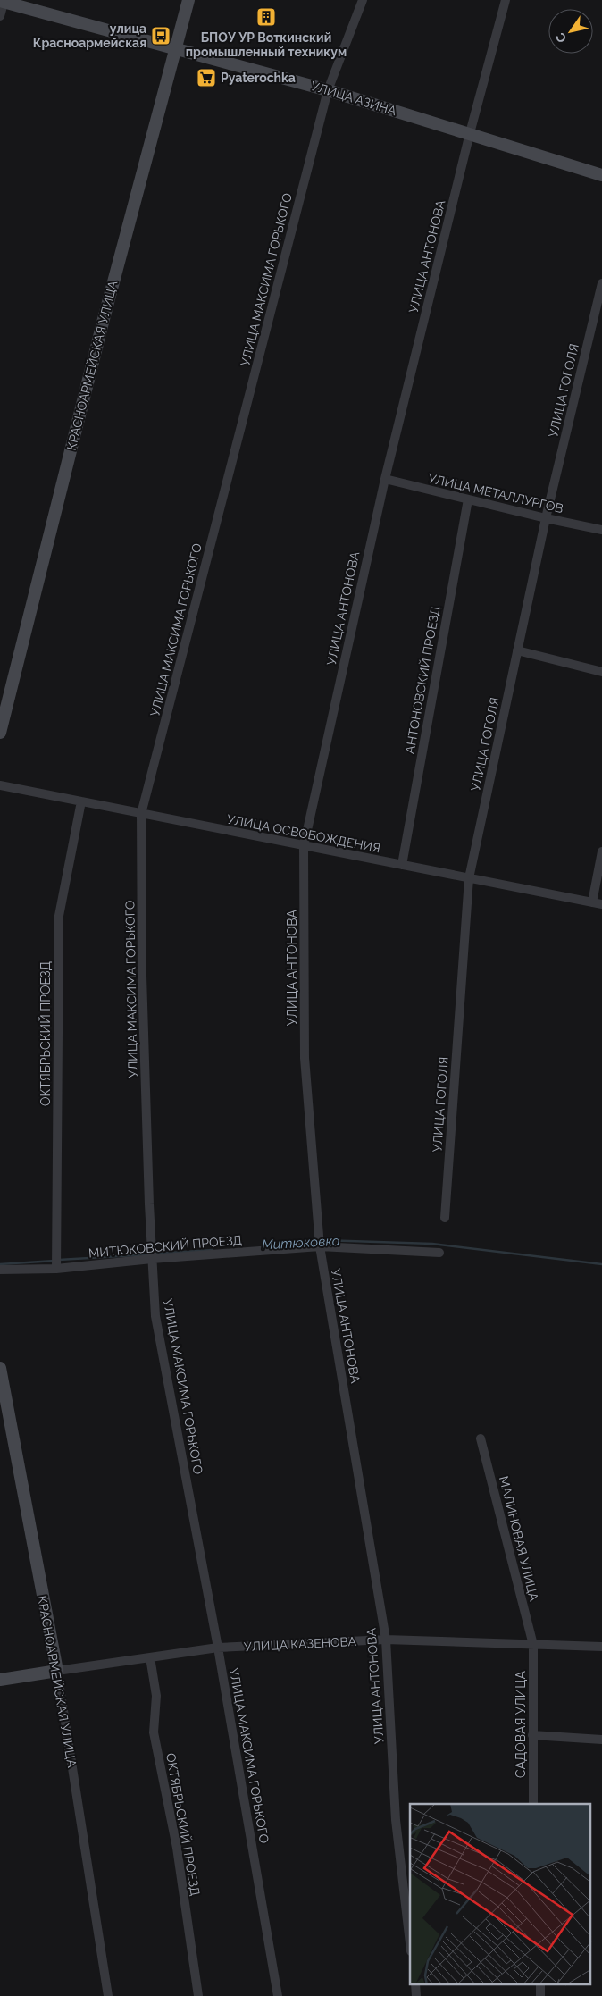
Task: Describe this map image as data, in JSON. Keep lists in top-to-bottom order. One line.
{"streets":{"street":["УЛИЦА АЗИНА","УЛИЦА АНТОНОВА","УЛИЦА МАКСИМА ГОРЬКОГО","КРАСНОАРМЕЙСКАЯ УЛИЦА","УЛИЦА ГОГОЛЯ","УЛИЦА МЕТАЛЛУРГОВ","АНТОНОВСКИЙ ПРОЕЗД","УЛИЦА ОСВОБОЖДЕНИЯ","ОКТЯБРЬСКИЙ ПРОЕЗД","МИТЮКОВСКИЙ ПРОЕЗД","МАЛИНОВАЯ УЛИЦА","УЛИЦА КАЗЕНОВА","САДОВАЯ УЛИЦА"]},"crossings":[["УЛИЦА АЗИНА","УЛИЦА АНТОНОВА"],["УЛИЦА АЗИНА","УЛИЦА МАКСИМА ГОРЬКОГО"],["УЛИЦА АЗИНА","КРАСНОАРМЕЙСКАЯ УЛИЦА"],["УЛИЦА АНТОНОВА","УЛИЦА МЕТАЛЛУРГОВ"],["УЛИЦА АНТОНОВА","УЛИЦА ОСВОБОЖДЕНИЯ"],["УЛИЦА АНТОНОВА","МИТЮКОВСКИЙ ПРОЕЗД"],["УЛИЦА АНТОНОВА","УЛИЦА КАЗЕНОВА"],["УЛИЦА МАКСИМА ГОРЬКОГО","УЛИЦА ОСВОБОЖДЕНИЯ"],["УЛИЦА МАКСИМА ГОРЬКОГО","МИТЮКОВСКИЙ ПРОЕЗД"],["УЛИЦА МАКСИМА ГОРЬКОГО","УЛИЦА КАЗЕНОВА"],["КРАСНОАРМЕЙСКАЯ УЛИЦА","УЛИЦА КАЗЕНОВА"],["УЛИЦА ГОГОЛЯ","УЛИЦА МЕТАЛЛУРГОВ"],["УЛИЦА ГОГОЛЯ","УЛИЦА ОСВОБОЖДЕНИЯ"],["УЛИЦА МЕТАЛЛУРГОВ","АНТОНОВСКИЙ ПРОЕЗД"],["АНТОНОВСКИЙ ПРОЕЗД","УЛИЦА ОСВОБОЖДЕНИЯ"],["УЛИЦА ОСВОБОЖДЕНИЯ","ОКТЯБРЬСКИЙ ПРОЕЗД"],["ОКТЯБРЬСКИЙ ПРОЕЗД","МИТЮКОВСКИЙ ПРОЕЗД"],["ОКТЯБРЬСКИЙ ПРОЕЗД","УЛИЦА КАЗЕНОВА"],["МАЛИНОВАЯ УЛИЦА","УЛИЦА КАЗЕНОВА"],["МАЛИНОВАЯ УЛИЦА","САДОВАЯ УЛИЦА"],["УЛИЦА КАЗЕНОВА","САДОВАЯ УЛИЦА"]],"water":["Митюковка"],"places":{"building":["БПОУ УР Воткинский промышленный техникум"],"bus stop":["улица Красноармейская"],"supermarket":["Pyaterochka"]},"north":"bottom left"}
